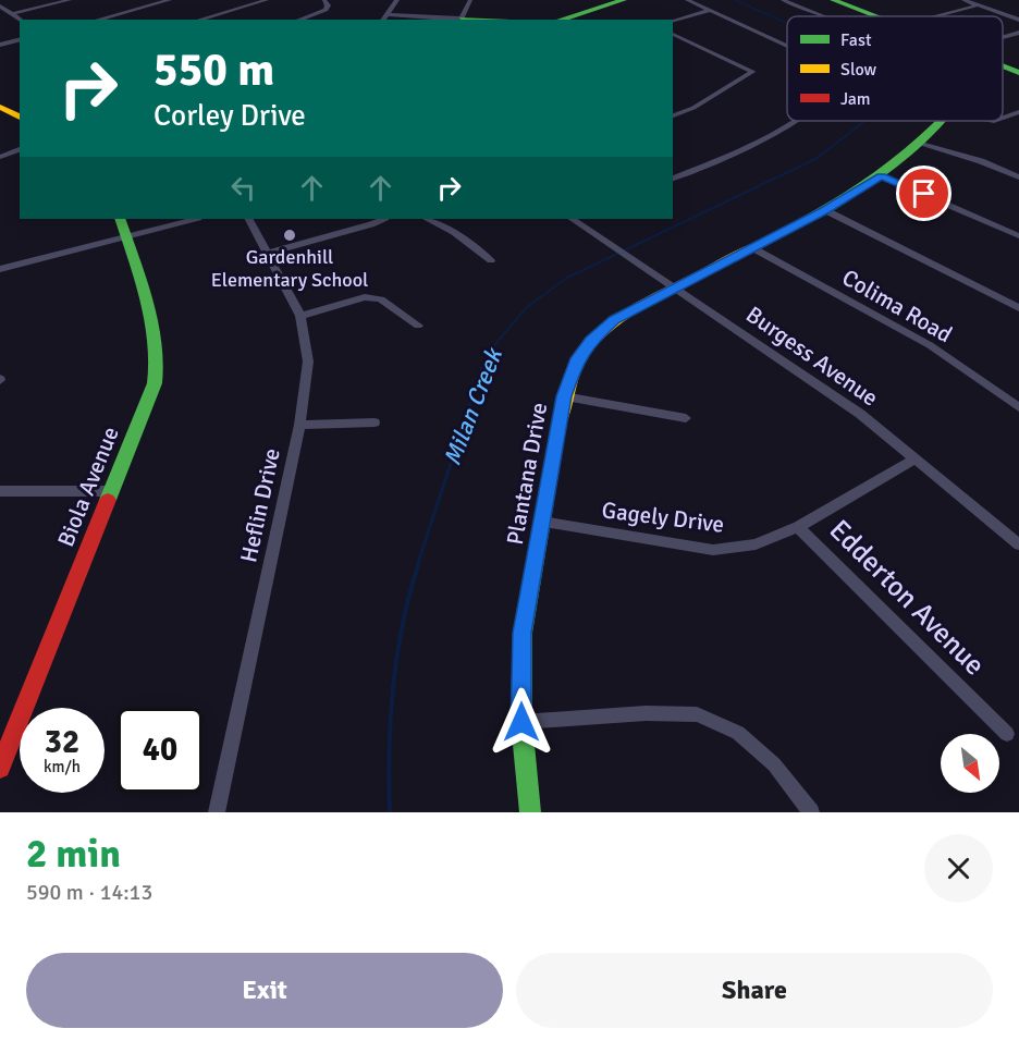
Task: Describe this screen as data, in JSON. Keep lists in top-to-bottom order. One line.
{"streets":{"street":["Colima Road","Burgess Avenue","Plantana Drive","Biola Avenue","Heflin Drive","Gagely Drive","Edderton Avenue"]},"crossings":[["Colima Road","Plantana Drive"],["Burgess Avenue","Plantana Drive"],["Burgess Avenue","Gagely Drive"],["Plantana Drive","Gagely Drive"],["Gagely Drive","Edderton Avenue"]],"water":["Milan Creek"],"places":["Gardenhill Elementary School"],"legend":["Fast","Slow","Jam"],"north":"bottom right","page":{"turn":["550 m","Corley Drive"],"speed":"32 km/h","limit":"40","heading":["2 min","590 m · 14:13"],"buttons":["Exit","Share"]}}
